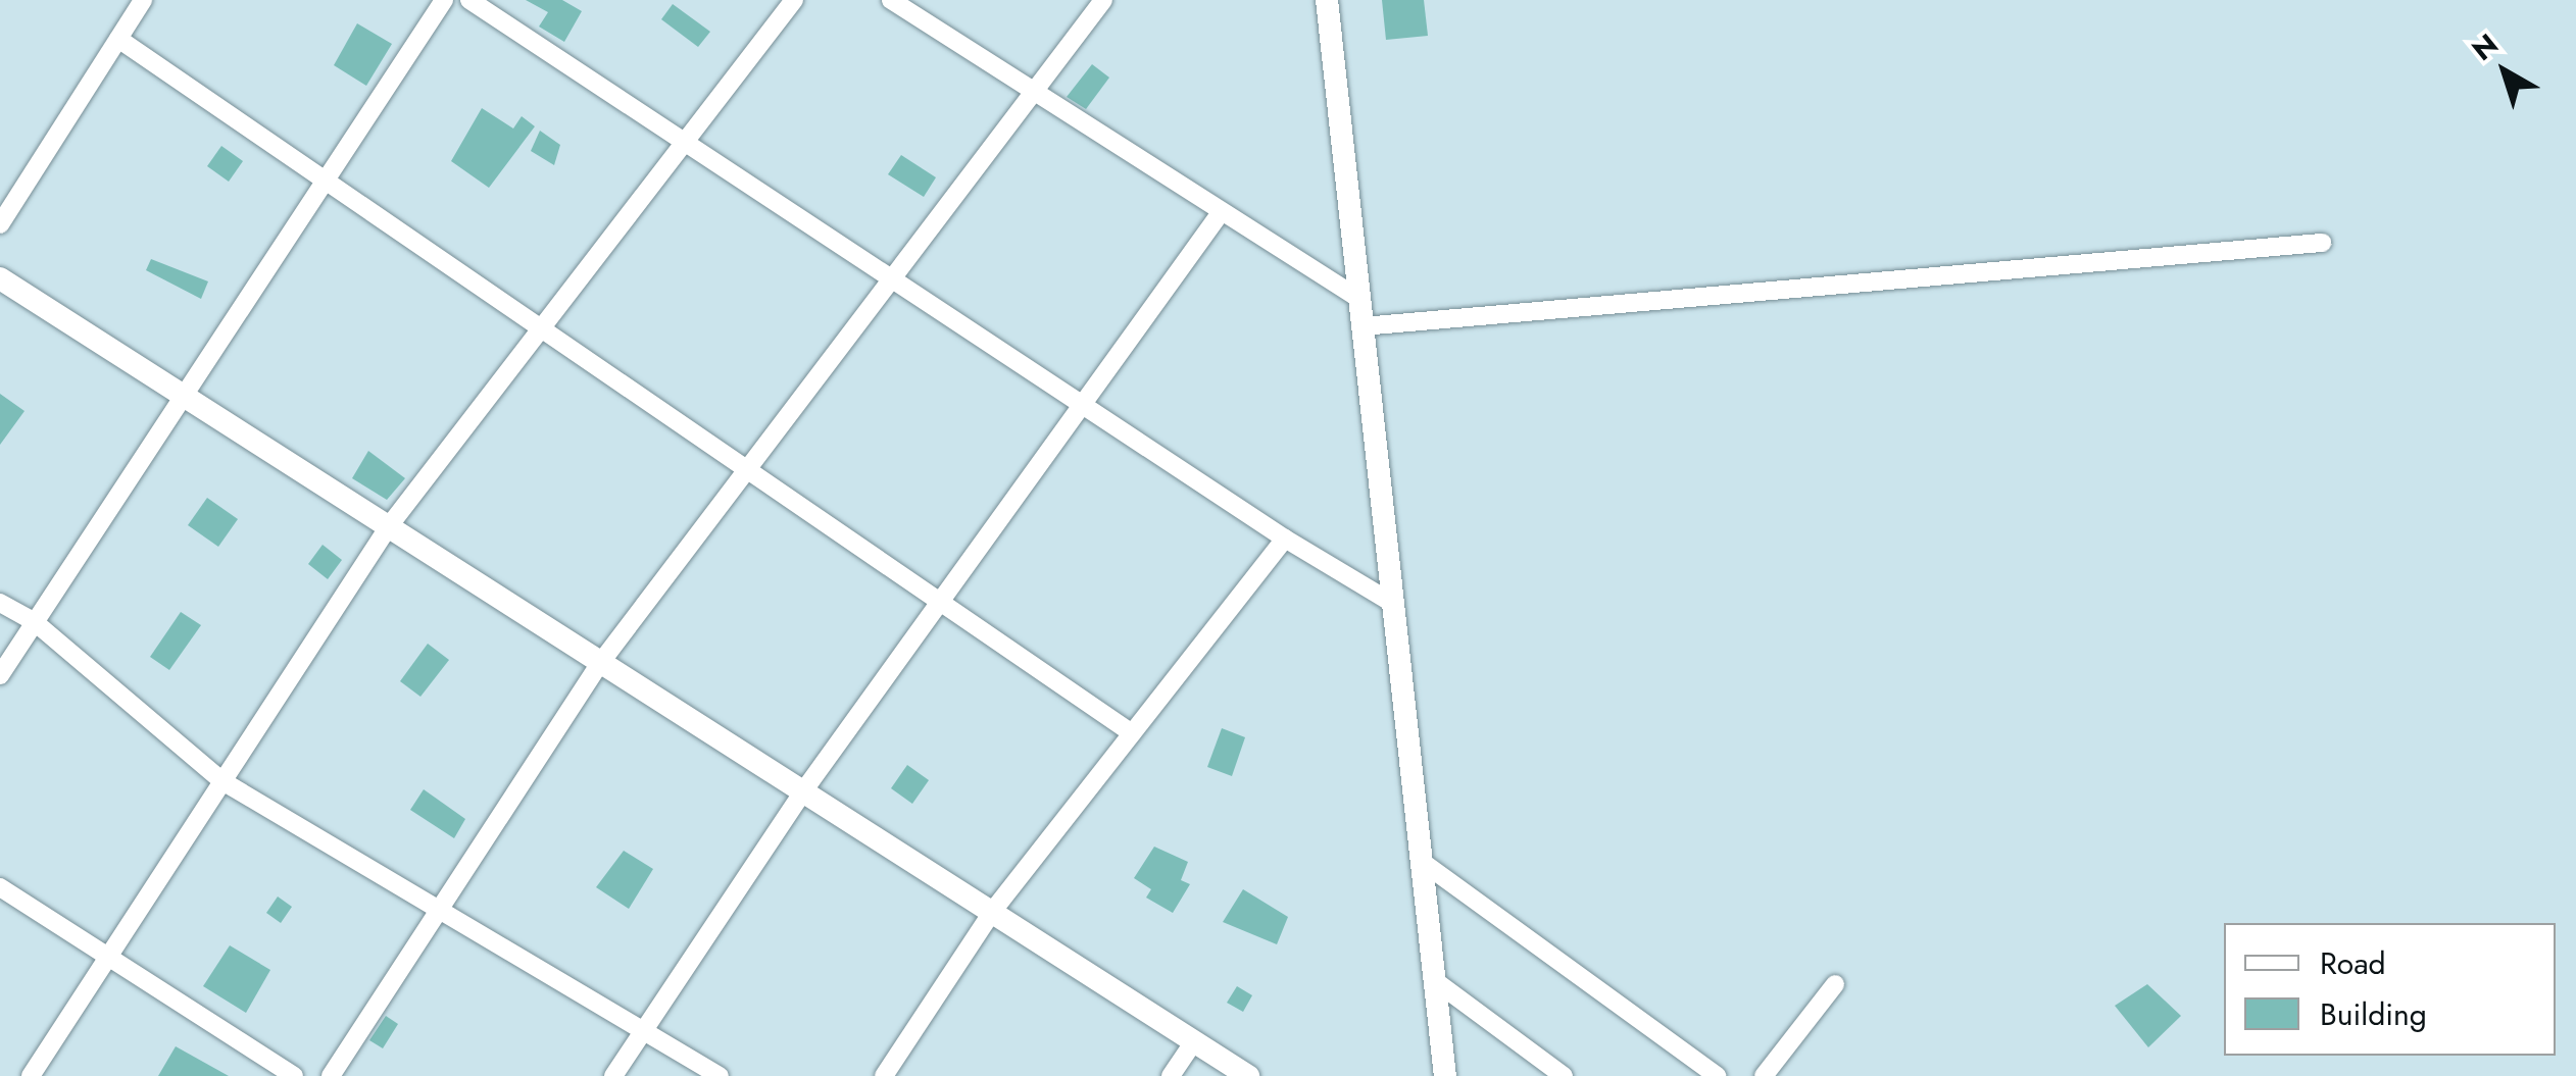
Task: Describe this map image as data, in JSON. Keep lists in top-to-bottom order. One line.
{"legend":["Road","Building"],"north":"top left"}
